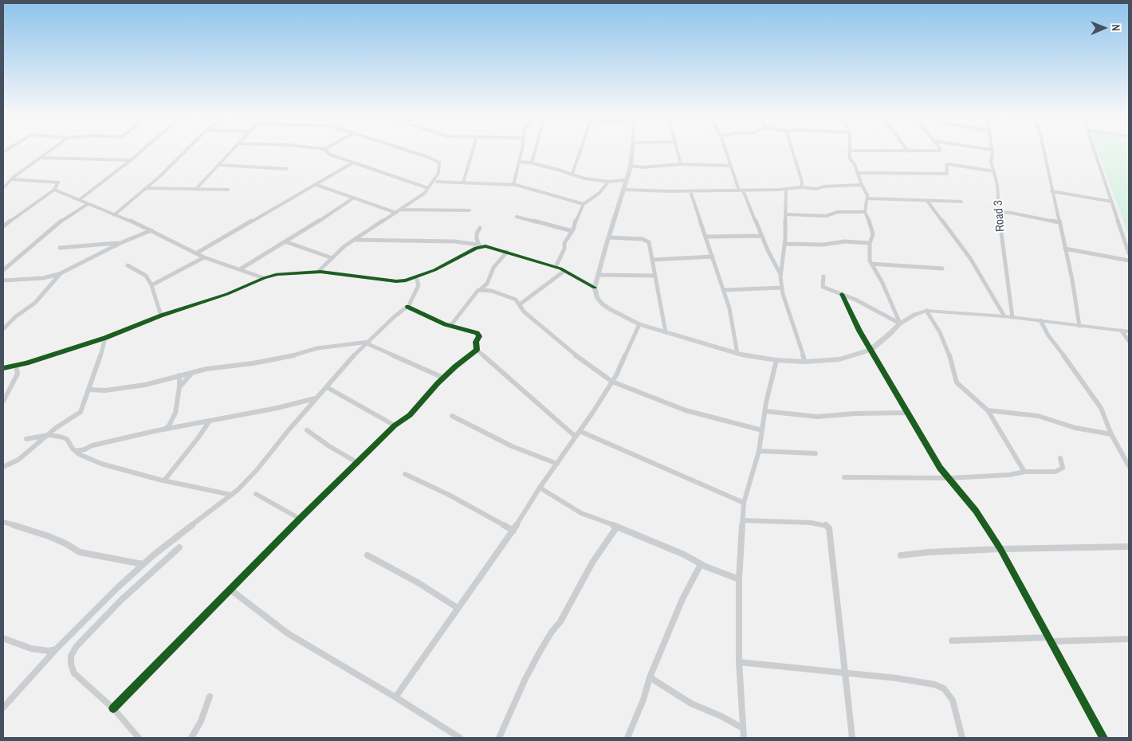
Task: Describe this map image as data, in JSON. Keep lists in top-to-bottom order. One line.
{"streets":{"street":["Road 3"]},"north":"right"}
